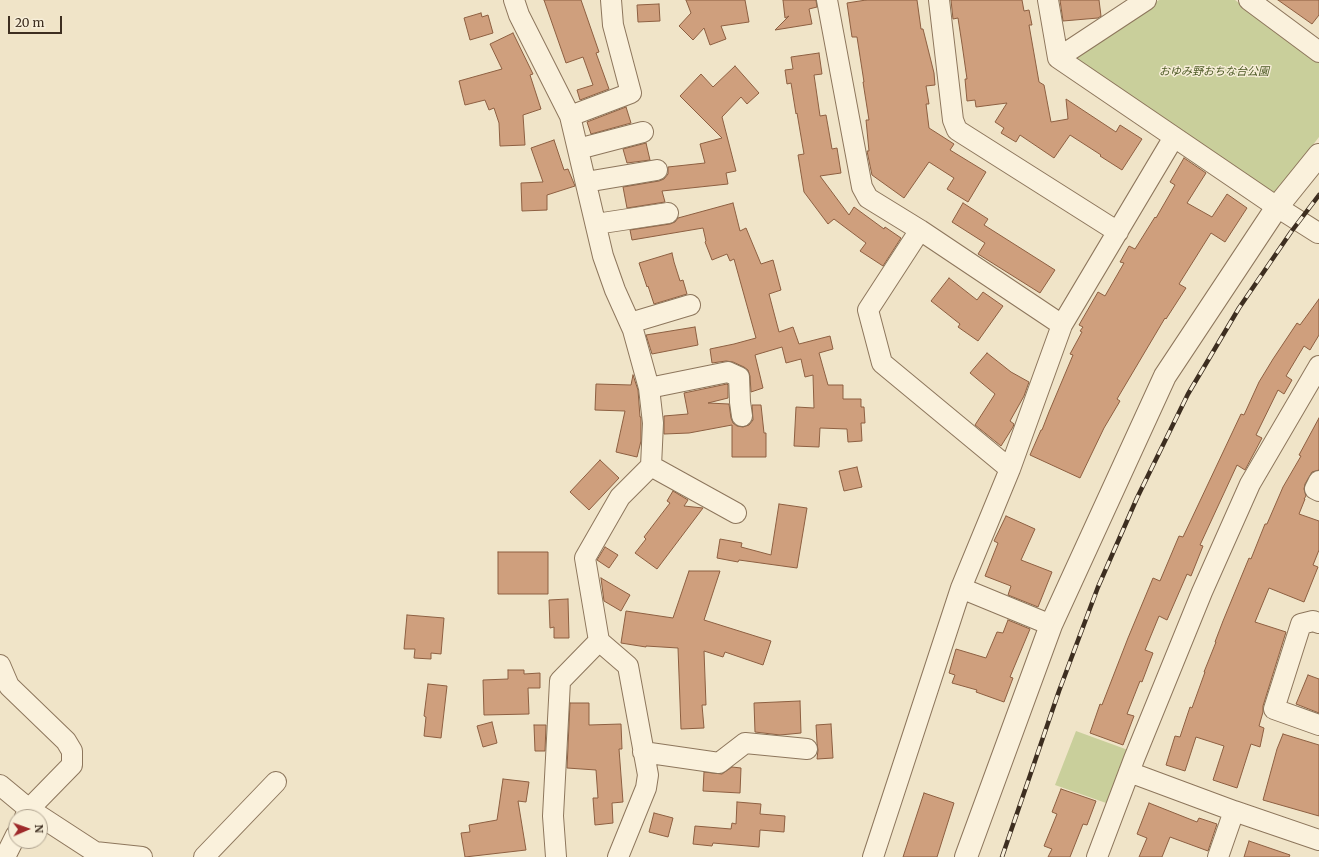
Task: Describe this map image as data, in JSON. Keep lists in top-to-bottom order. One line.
{"parks":["おゆみ野おちな台公園"],"scale_bar":"20 m","north":"right"}
